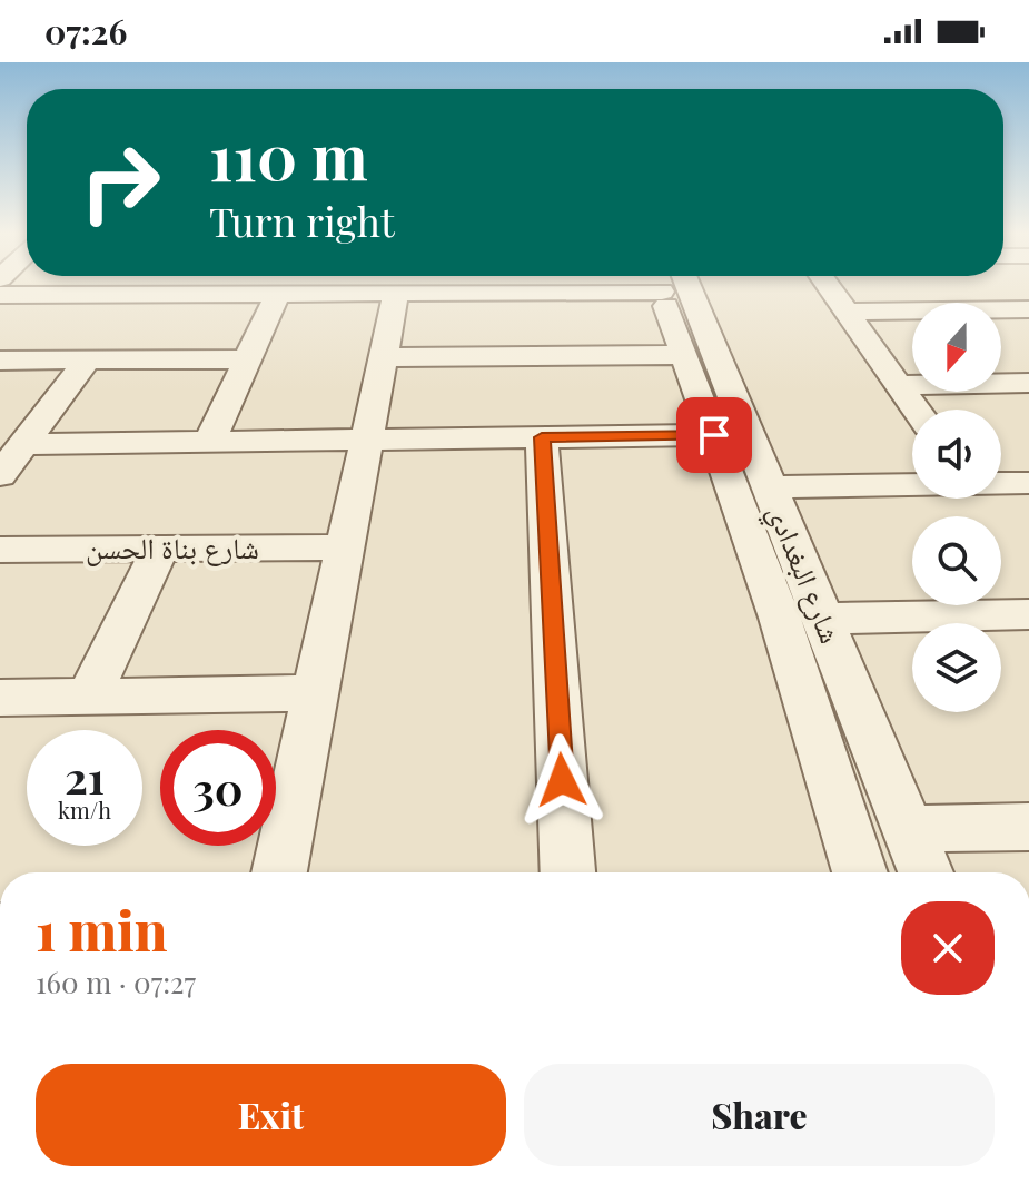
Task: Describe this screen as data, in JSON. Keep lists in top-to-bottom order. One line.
{"streets":{"street":["شارع بناة الحسن","شارع البغدادي"]},"north":"bottom","page":{"status":"07:26","turn":["110 m","Turn right"],"speed":"21 km/h","limit":"30","heading":["1 min","160 m · 07:27"],"buttons":["Exit","Share"]}}
